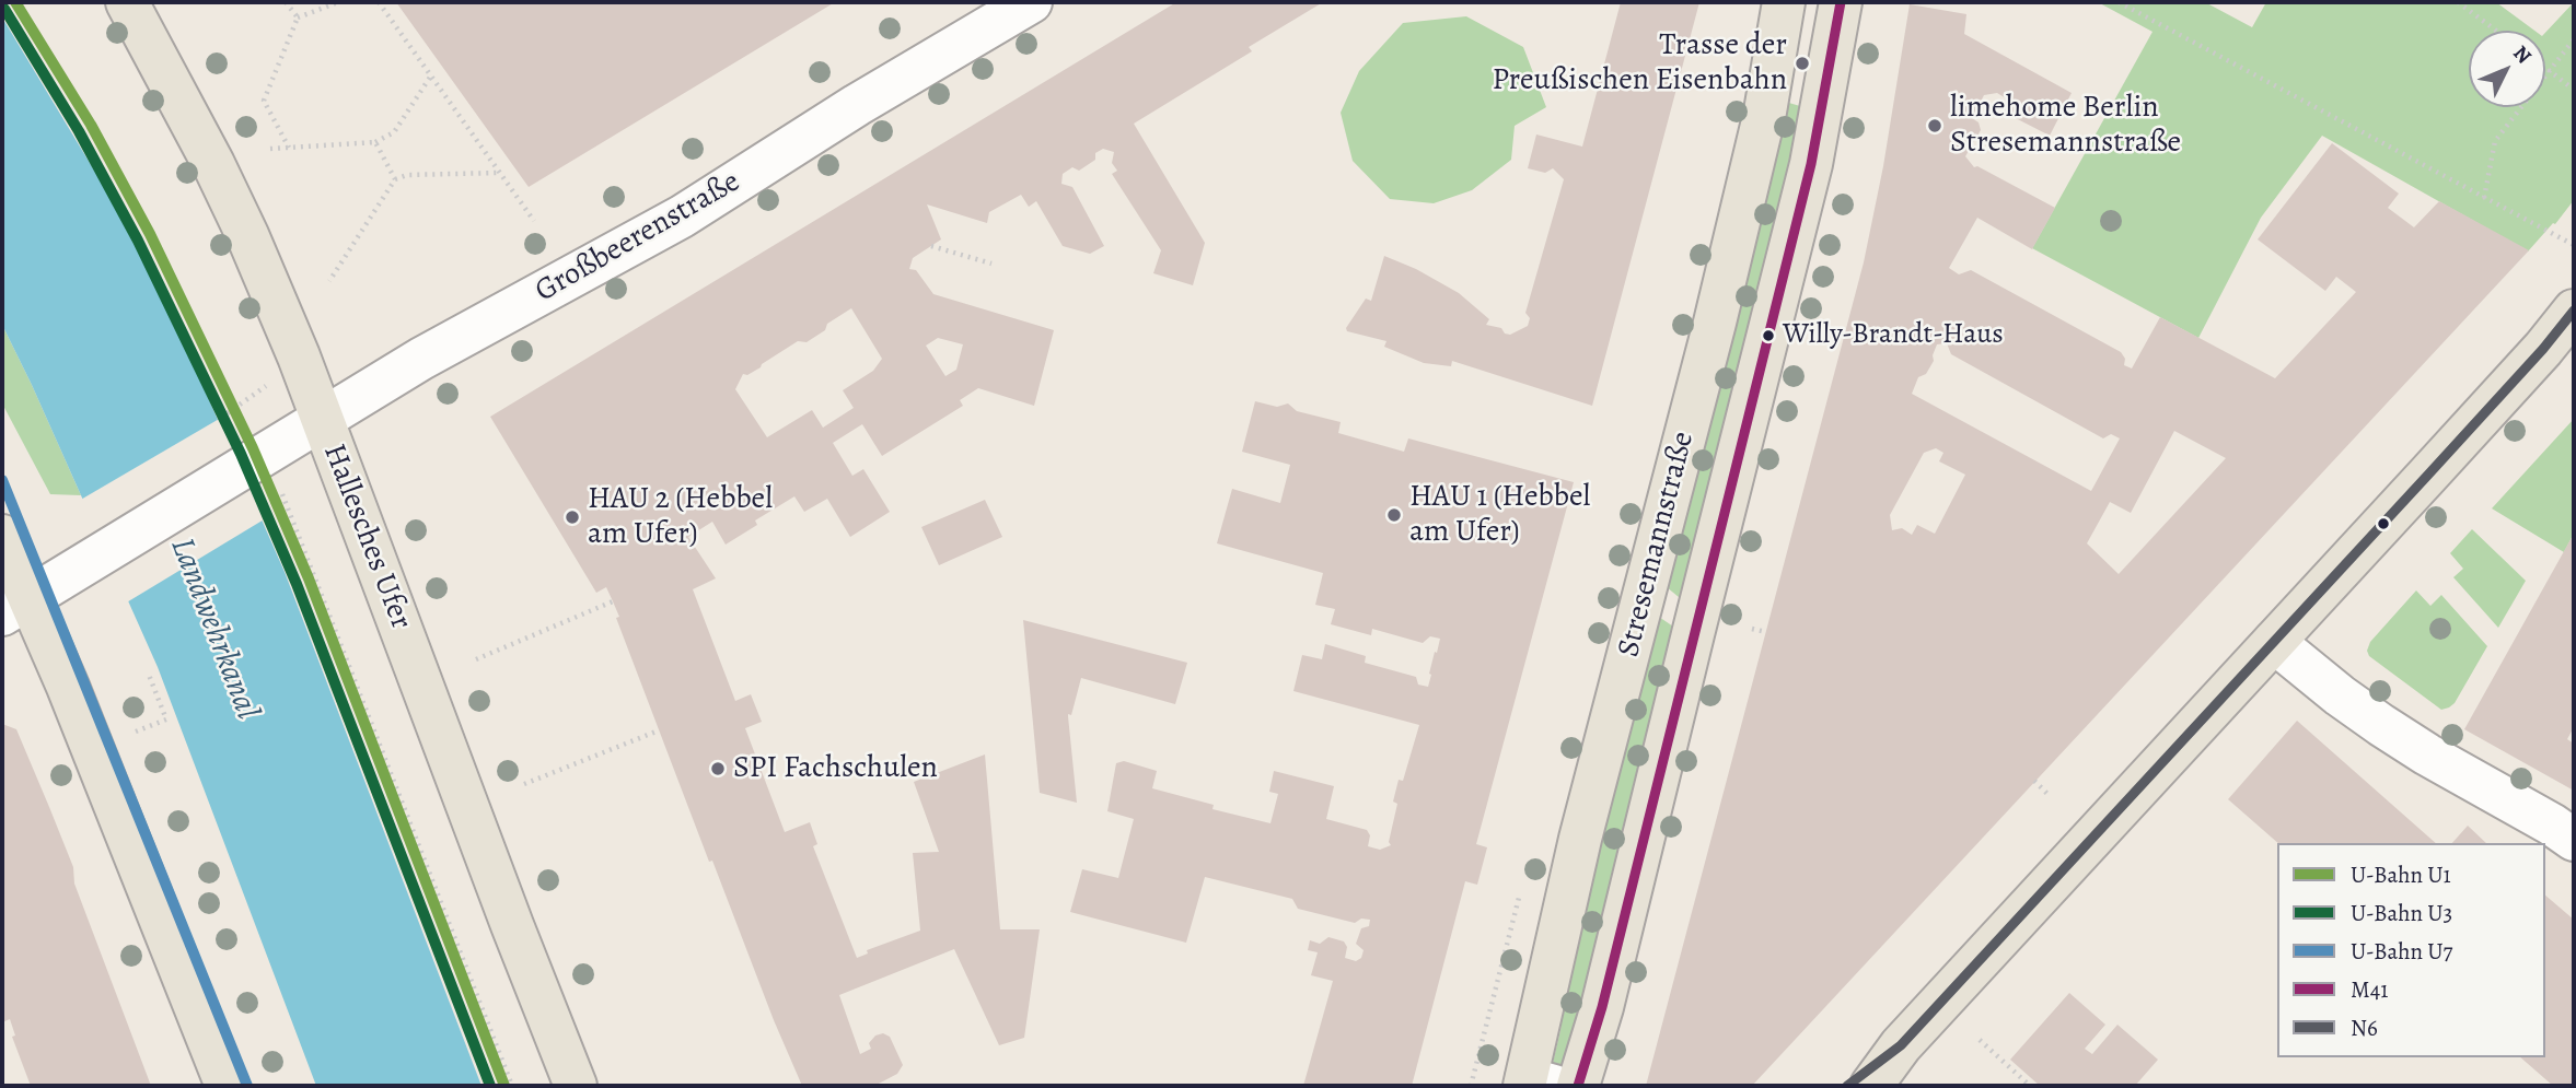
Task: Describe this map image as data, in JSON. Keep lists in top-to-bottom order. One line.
{"streets":{"main road":["Hallesches Ufer","Stresemannstraße"],"street":["Großbeerenstraße"]},"crossings":[["Großbeerenstraße","Hallesches Ufer"]],"water":["Landwehrkanal"],"places":["Trasse der Preußischen Eisenbahn","limehome Berlin Stresemannstraße","Willy-Brandt-Haus","HAU 1 (Hebbel am Ufer)","HAU 2 (Hebbel am Ufer)","SPI Fachschulen"],"lines":["metro line U1","transit line M41","metro line U3","transit line N6","metro line U7"],"legend":["U-Bahn U1","U-Bahn U3","U-Bahn U7","M41","N6"],"north":"top right"}
